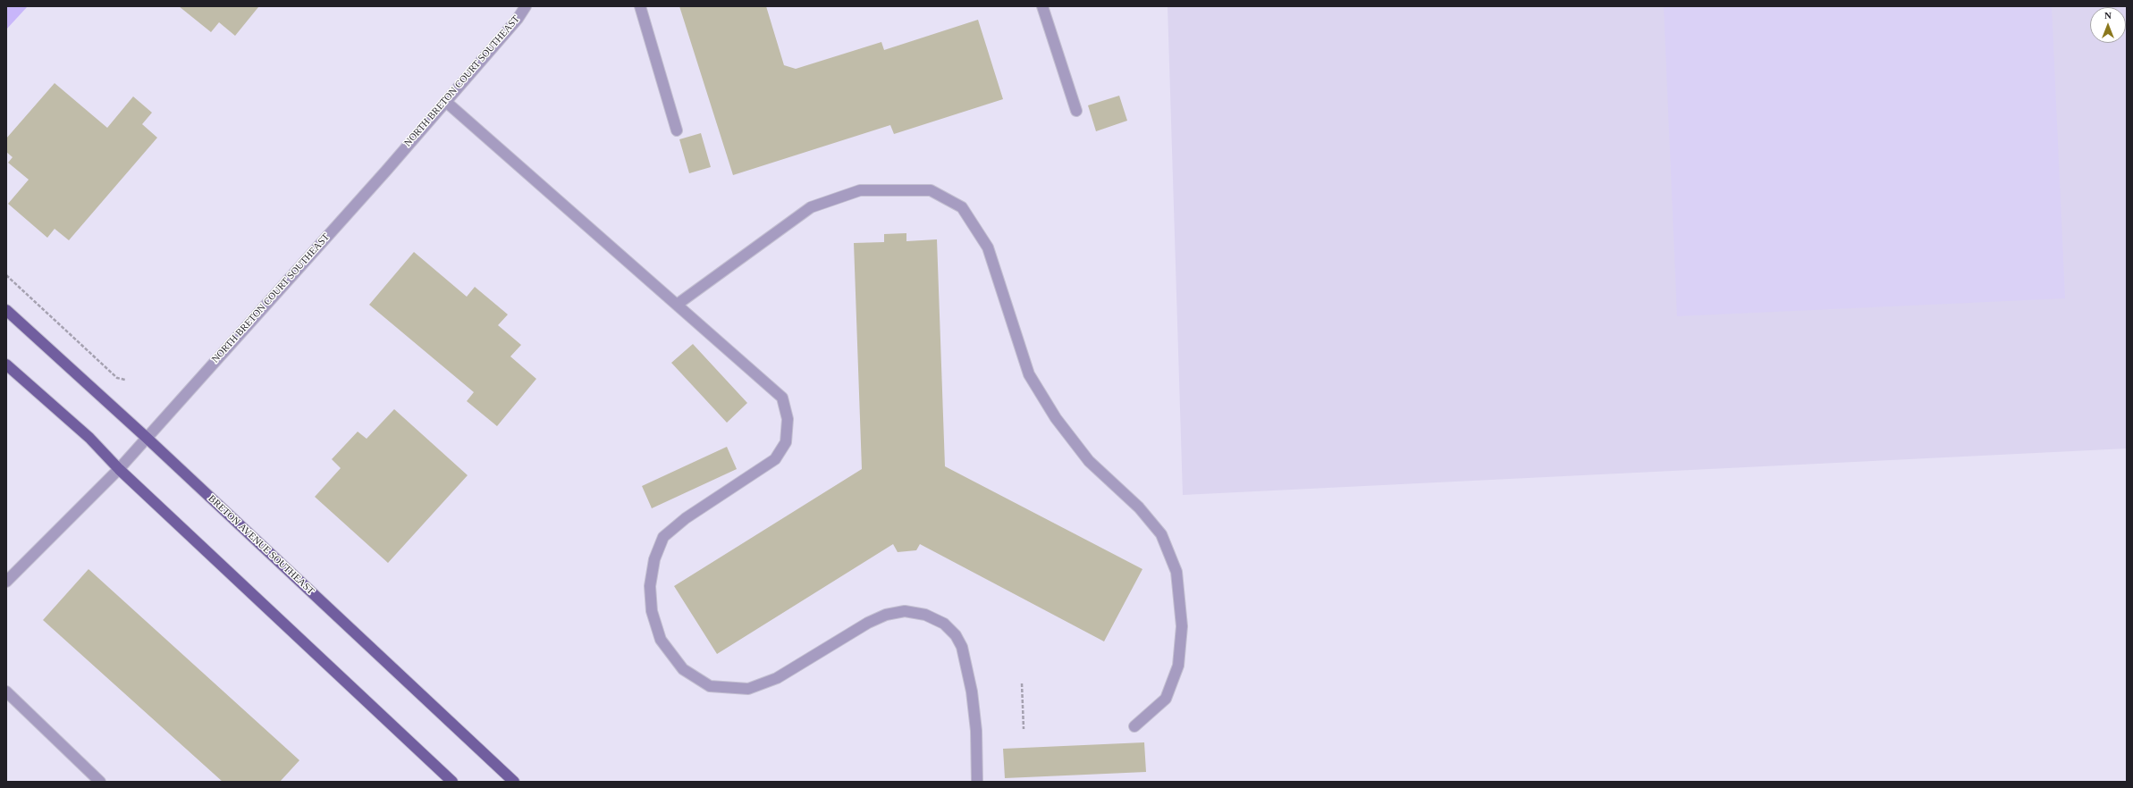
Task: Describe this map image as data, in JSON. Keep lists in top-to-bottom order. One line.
{"streets":{"main road":["BRETON AVENUE SOUTHEAST"],"street":["NORTH BRETON COURT SOUTHEAST"]},"crossings":[["NORTH BRETON COURT SOUTHEAST","BRETON AVENUE SOUTHEAST"]],"north":"top"}
